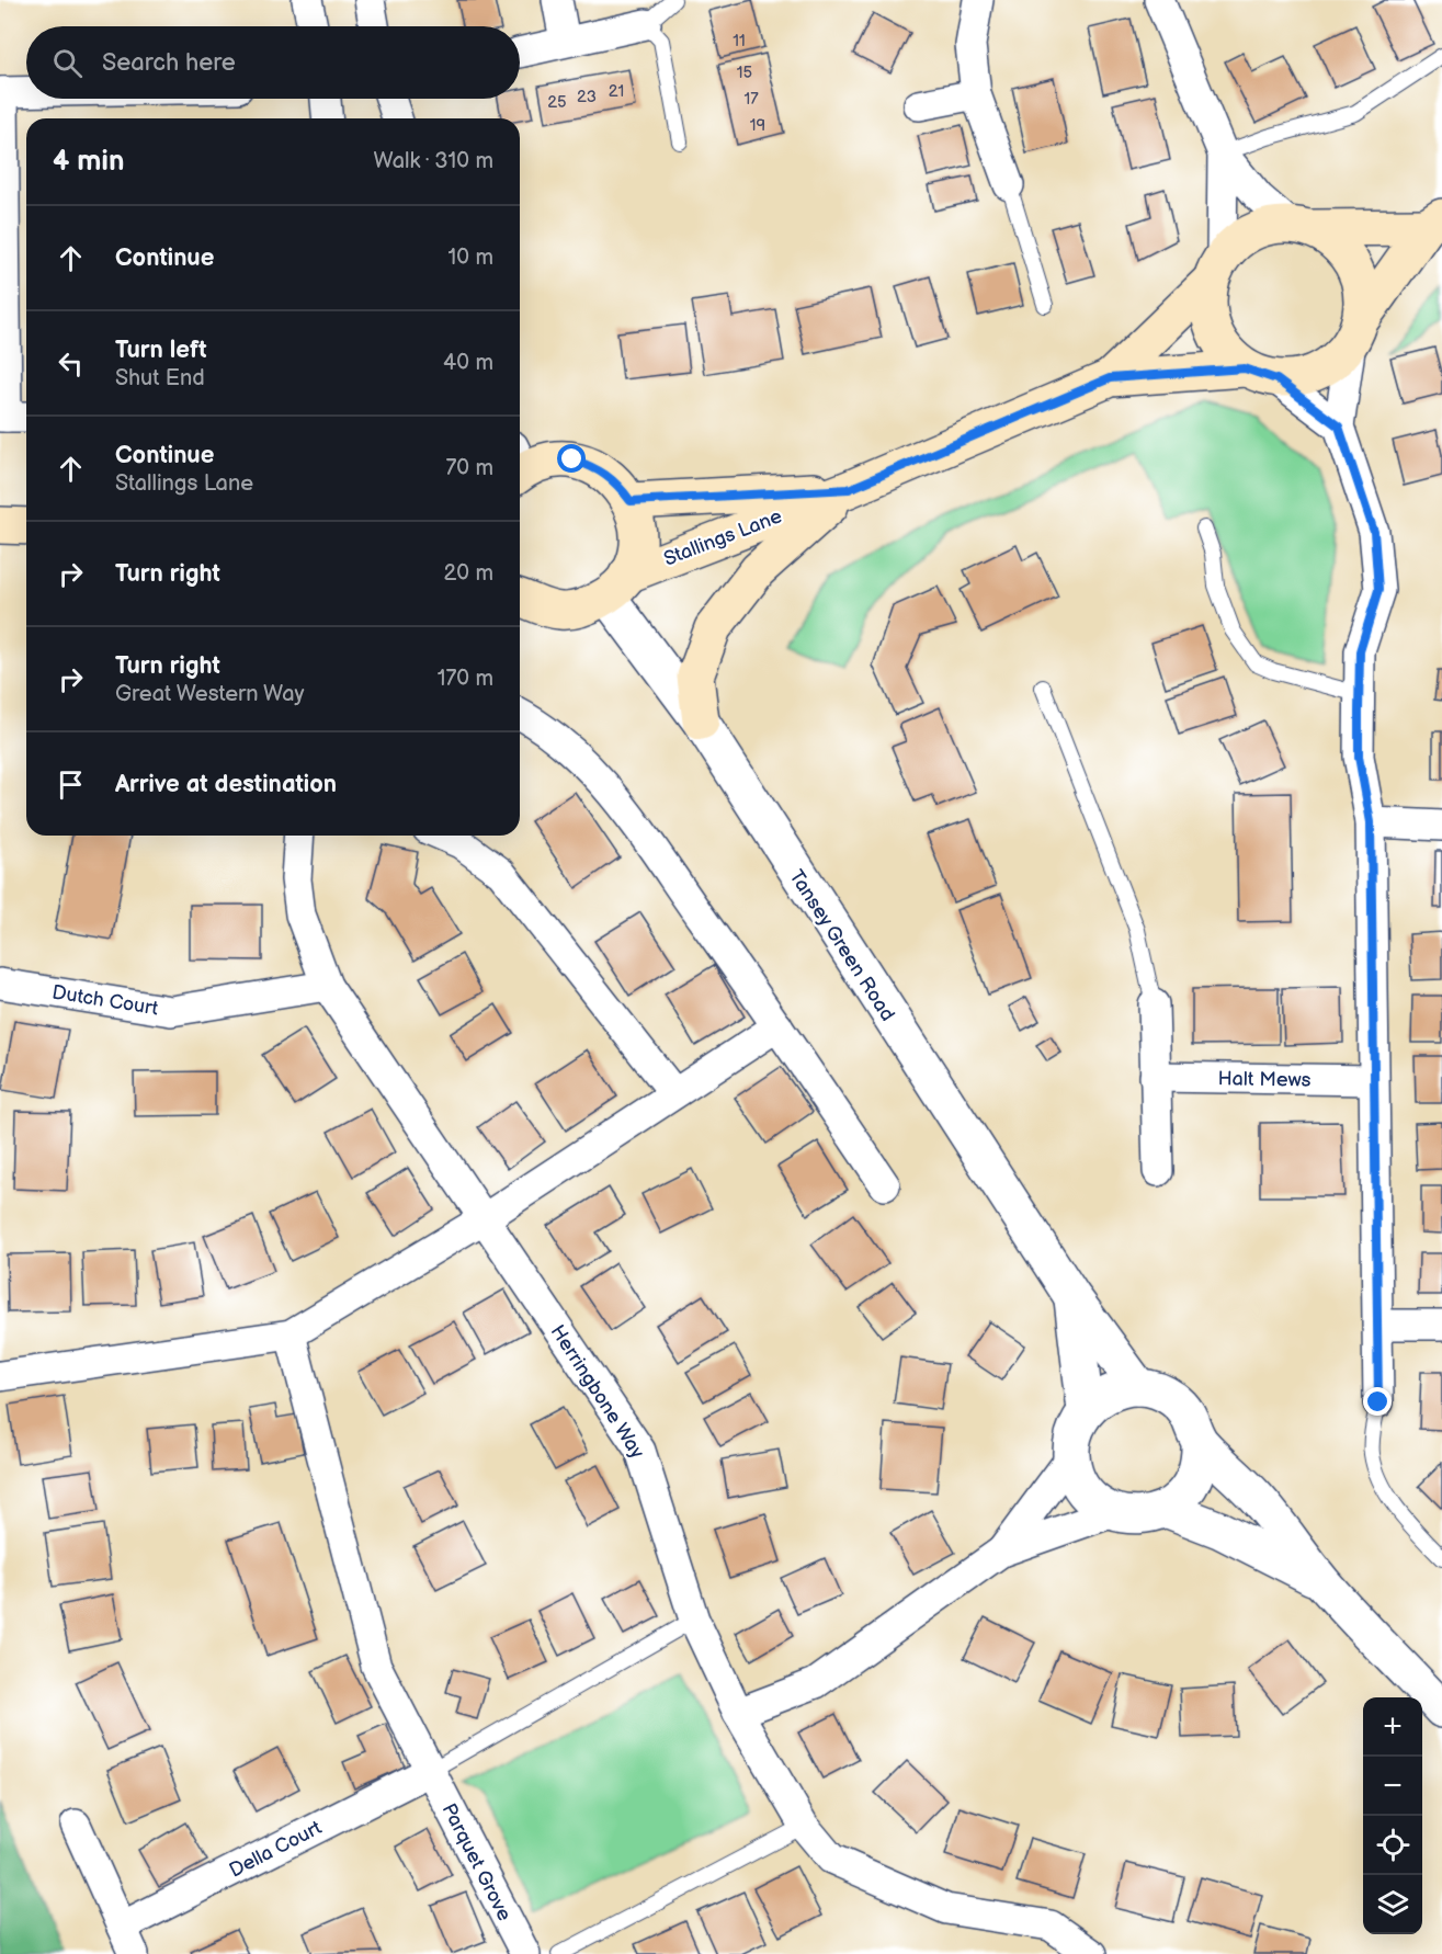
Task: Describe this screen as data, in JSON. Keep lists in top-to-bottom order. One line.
{"streets":{"main road":["Stallings Lane"],"street":["Tansey Green Road","Dutch Court","Halt Mews","Herringbone Way","Della Court","Parquet Grove"]},"crossings":[["Stallings Lane","Tansey Green Road"],["Dutch Court","Herringbone Way"],["Della Court","Parquet Grove"]],"house_numbers":["11","15","21","23","17","25","19"],"page":{"search":"Search here","heading":["4 min","Walk · 310 m"],"list":[["Continue","10 m"],["Turn left","Shut End","40 m"],["Continue","Stallings Lane","70 m"],["Turn right","20 m"],["Turn right","Great Western Way","170 m"],"Arrive at destination"],"map_buttons":["+","−"]}}
